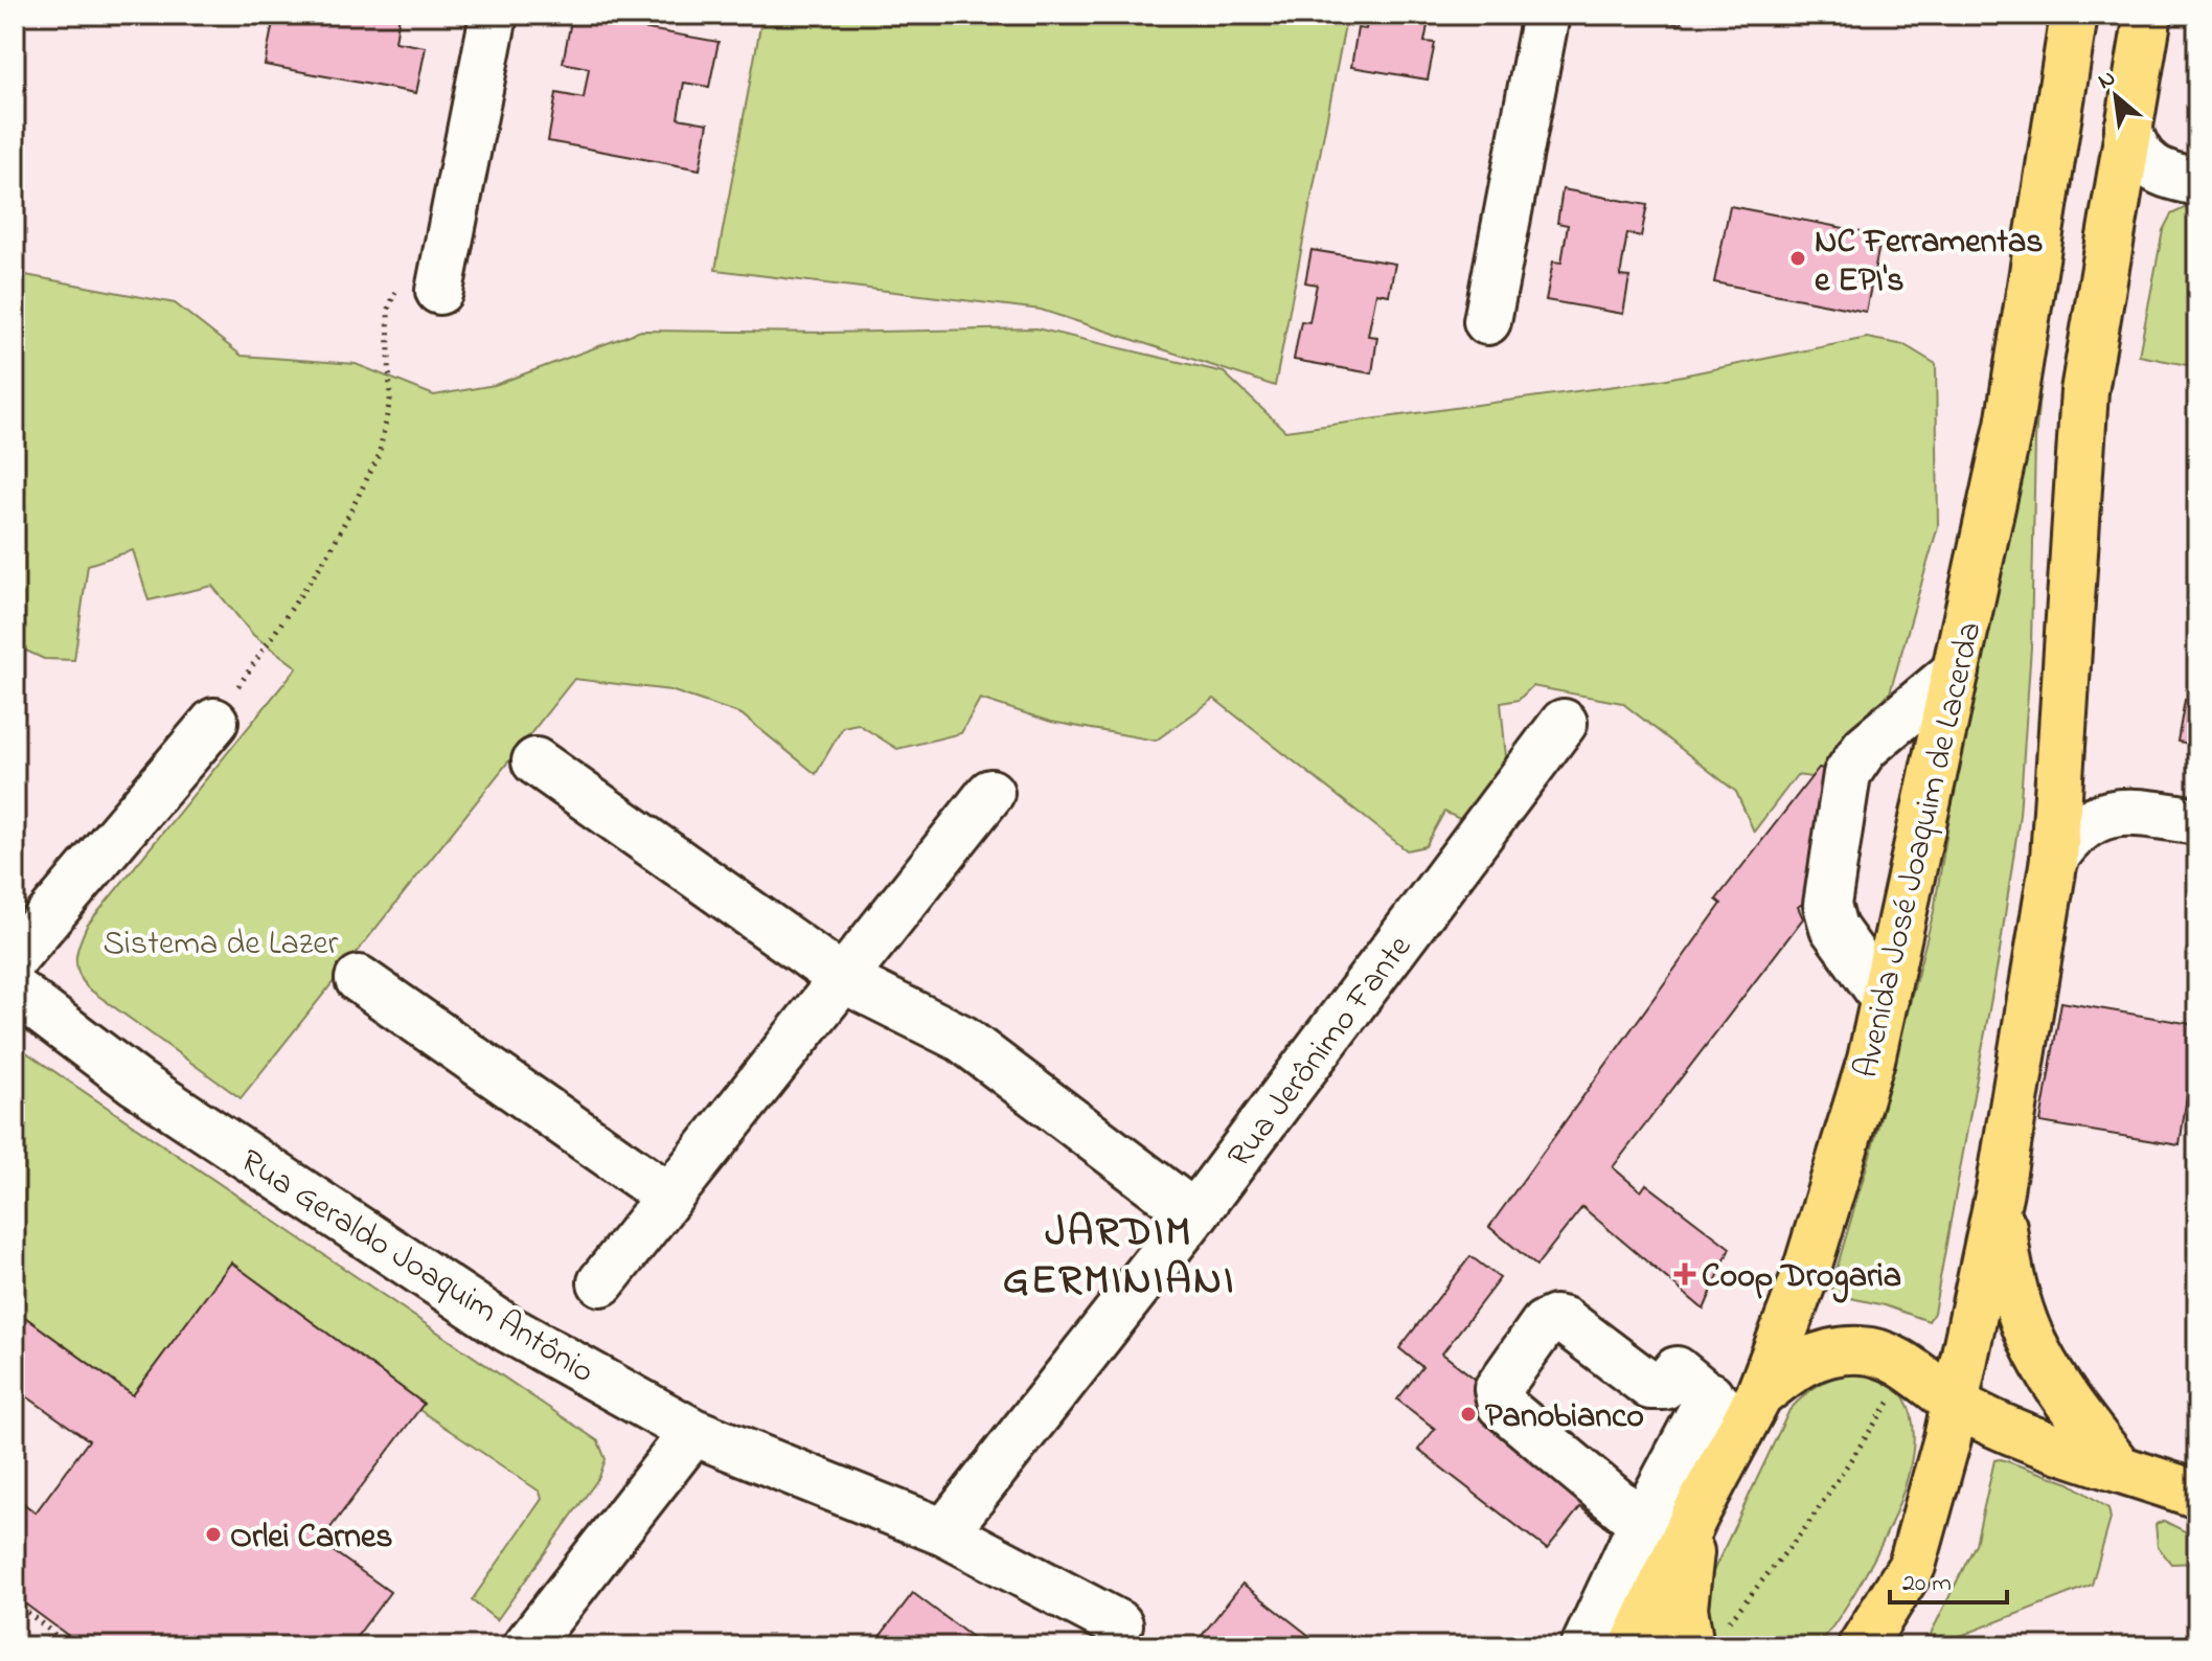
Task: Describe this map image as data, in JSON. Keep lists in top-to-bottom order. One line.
{"streets":{"main road":["Avenida José Joaquim de Lacerda"],"street":["Rua Jerônimo Fante","Rua Geraldo Joaquim Antônio"]},"crossings":[["Rua Jerônimo Fante","Rua Geraldo Joaquim Antônio"]],"districts":["JARDIM GERMINIANI"],"parks":["Sistema de Lazer"],"places":{"other":["NC Ferramentas e EPI's","Panobianco","Orlei Carnes"],"health":["Coop Drogaria"]},"scale_bar":"20 m","north":"top left"}
